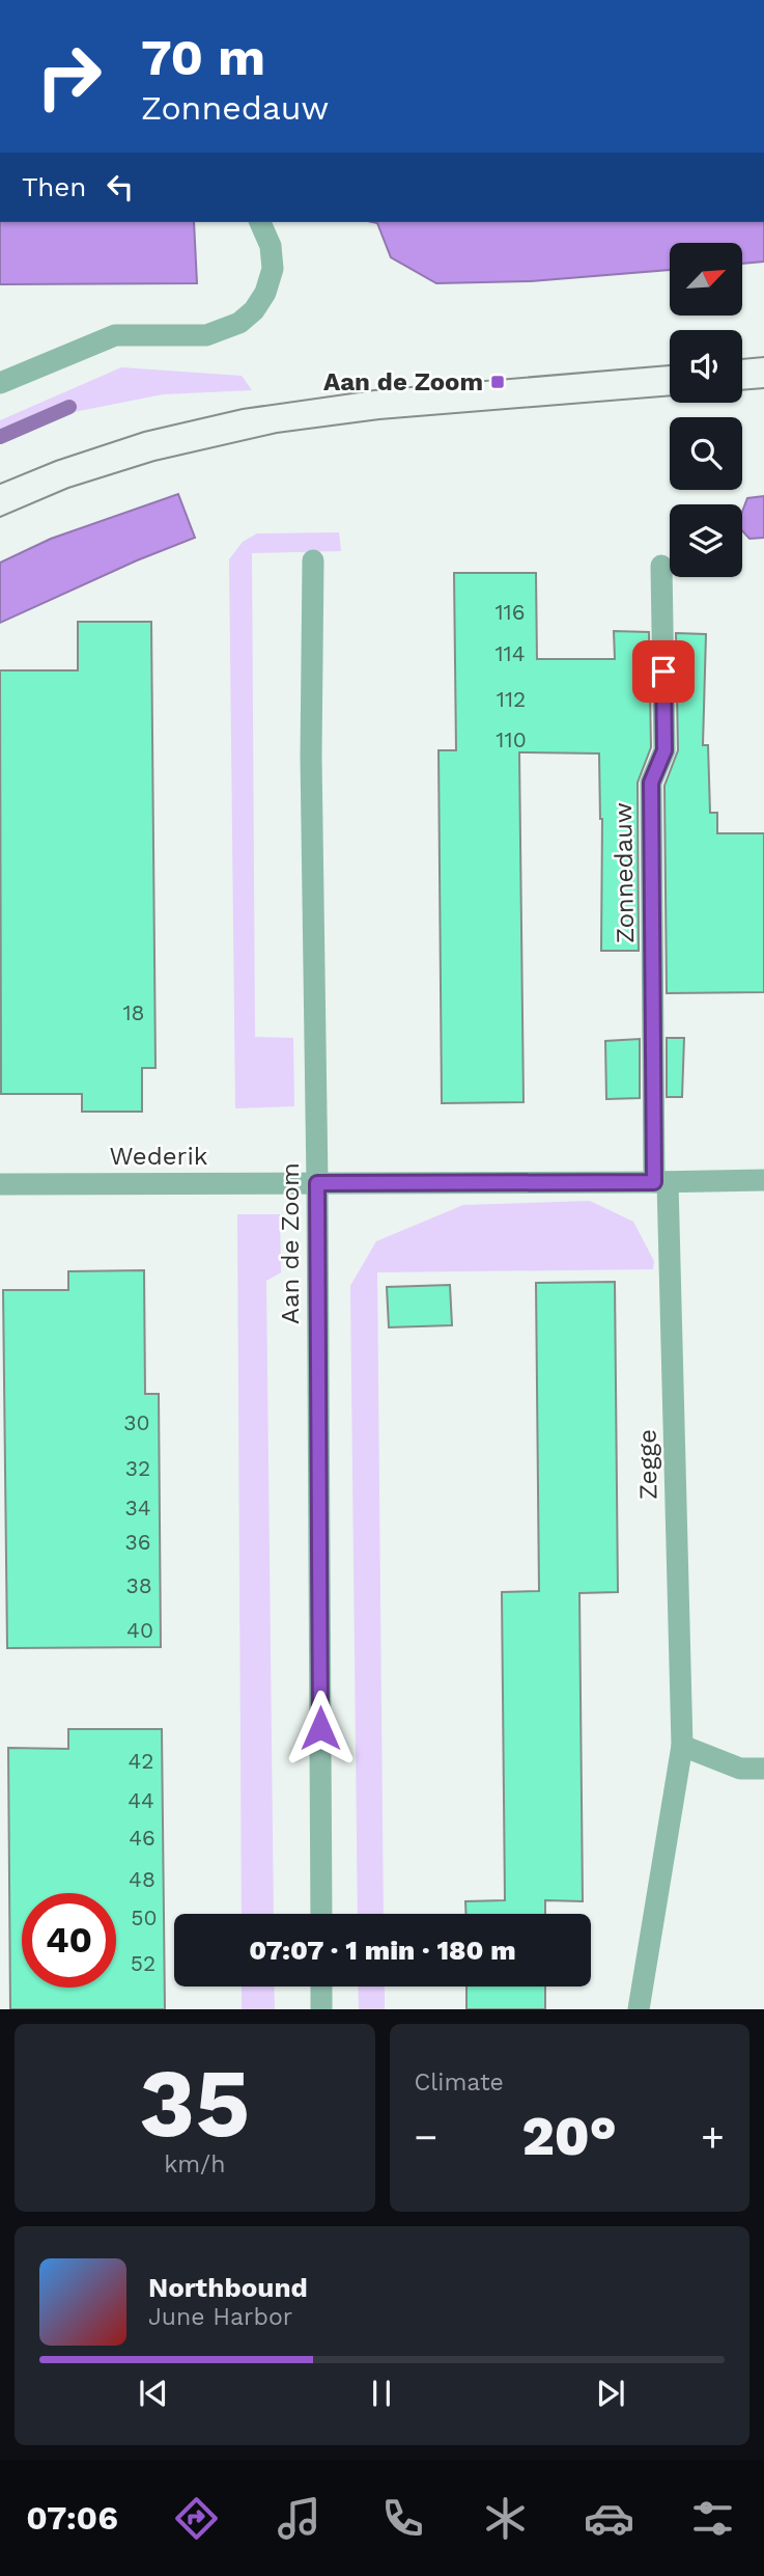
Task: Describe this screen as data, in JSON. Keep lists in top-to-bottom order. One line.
{"streets":{"street":["Zonnedauw","Wederik","Aan de Zoom","Zegge"]},"crossings":[["Zonnedauw","Zegge"],["Wederik","Aan de Zoom"]],"places":{"transit":["Aan de Zoom"]},"house_numbers":["116","114","112","110","18","30","32","34","36","38","40","42","44","46","48","50","52"],"north":"top right","page":{"turn":["70 m","Zonnedauw"],"then":"Then","limit":"40","trip":"07:07 · 1 min · 180 m","tile":[["35","km/h"],"Climate"],"heat":["−","20°","+"],"song":["Northbound","June Harbor"],"tabs":"07:06"}}
